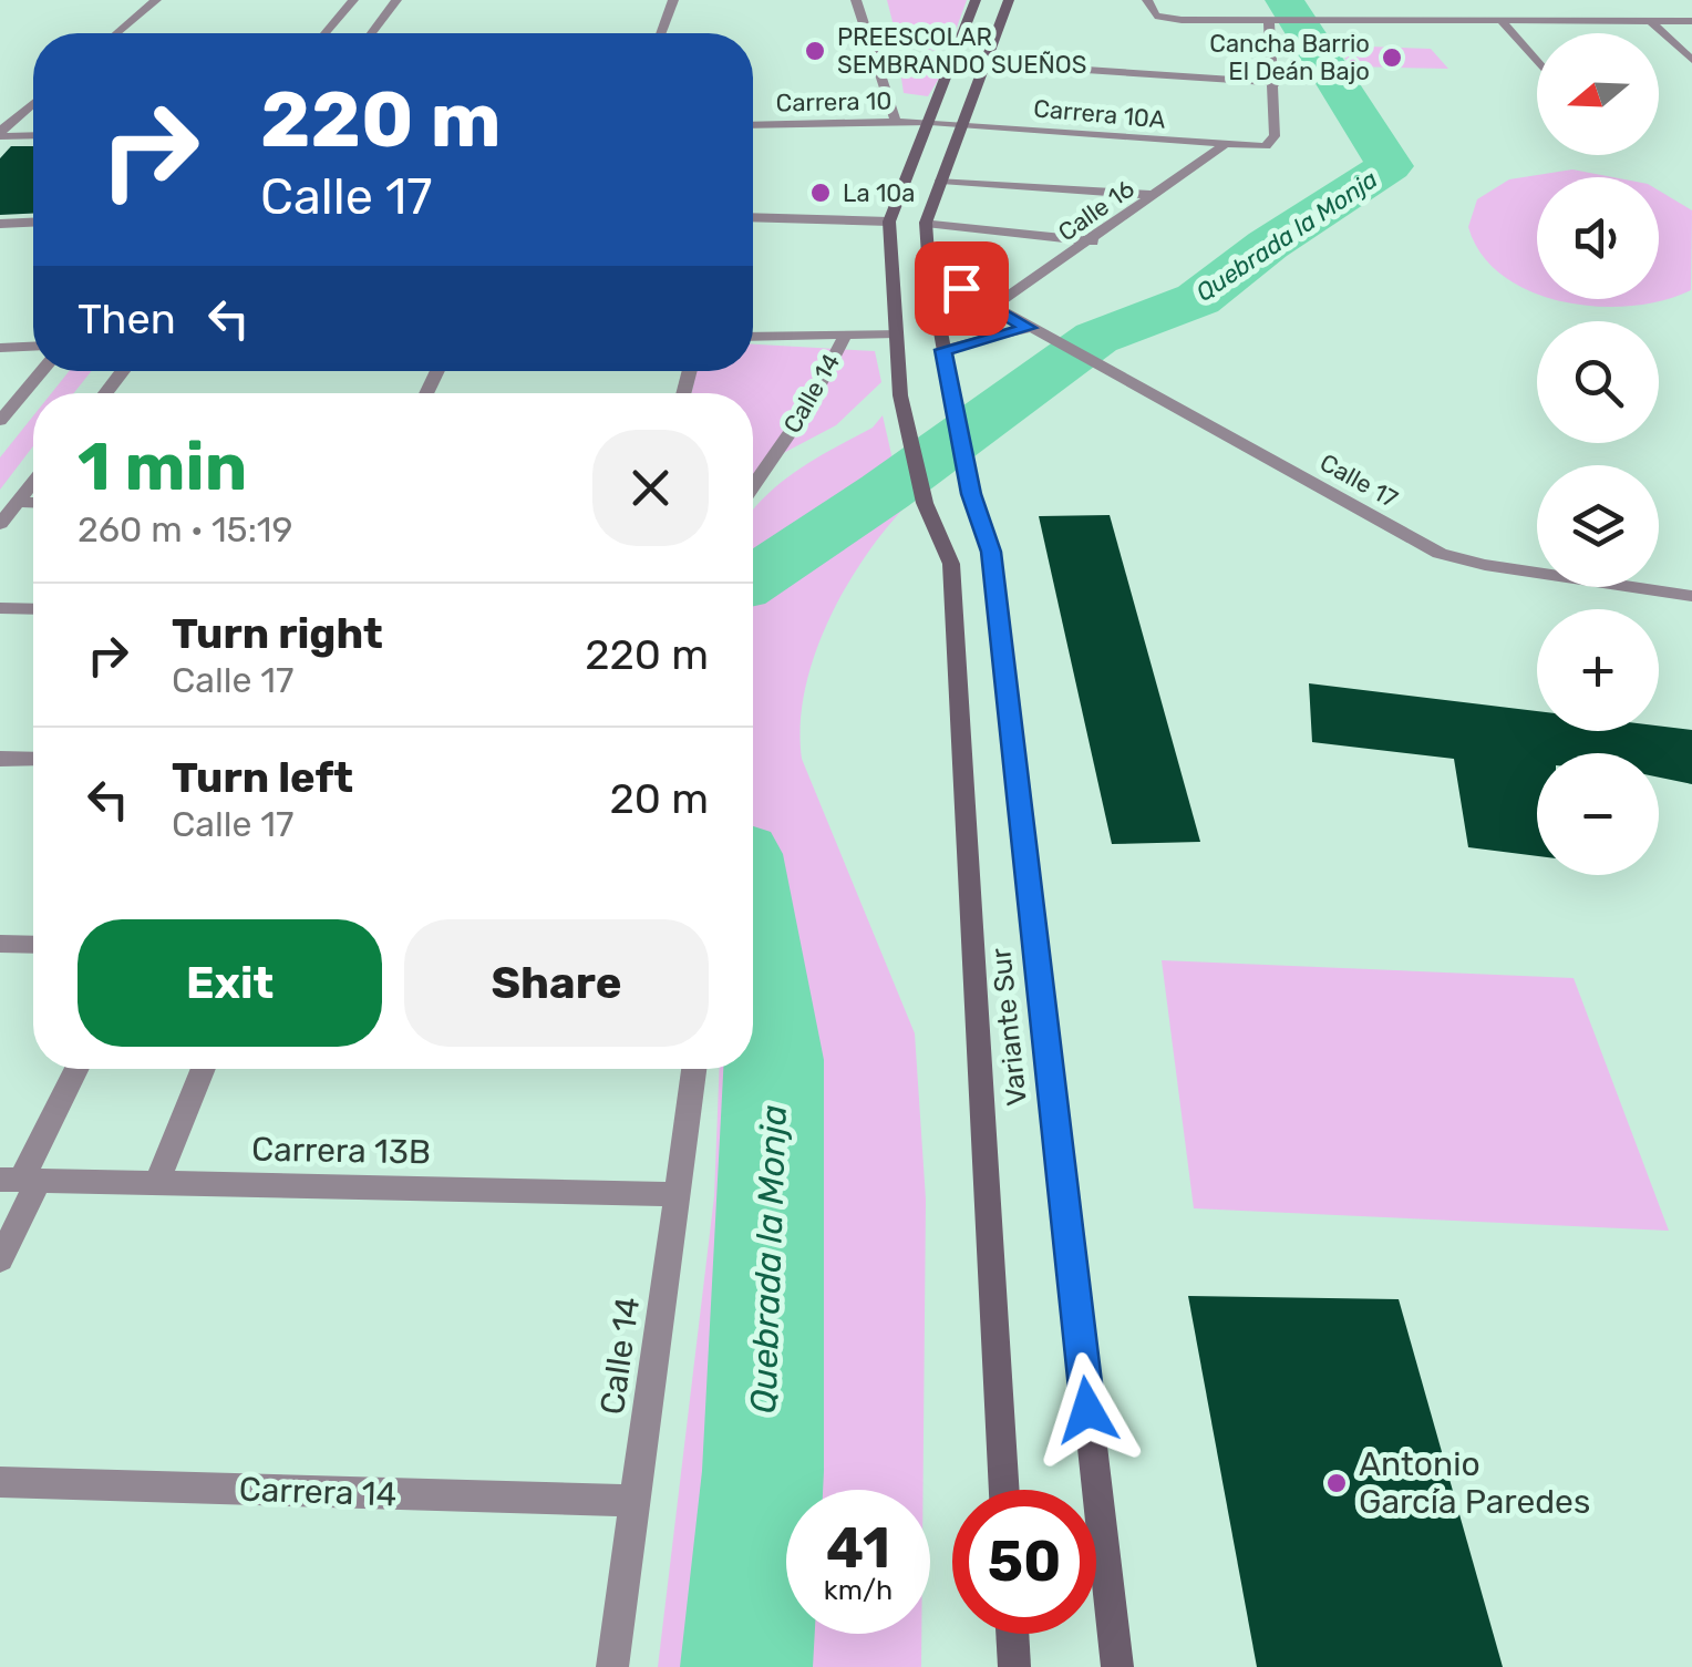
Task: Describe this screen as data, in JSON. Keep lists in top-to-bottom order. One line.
{"streets":{"main road":["Variante Sur"],"street":["Carrera 10","Carrera 10A","Calle 16","Calle 14","Calle 17","Carrera 13B","Carrera 14"]},"crossings":[["Carrera 10","Carrera 10A"],["Carrera 10A","Calle 16"],["Calle 16","Calle 17"],["Calle 14","Carrera 13B"],["Calle 14","Carrera 14"],["Calle 17","Variante Sur"]],"water":["Quebrada la Monja"],"places":["PREESCOLAR SEMBRANDO SUEÑOS","Cancha Barrio El Deán Bajo","La 10a","Antonio García Paredes"],"north":"left","page":{"map_buttons":["+","−"],"turn":["220 m","Calle 17"],"then":"Then","heading":["1 min","260 m · 15:19"],"list":[{"name":"Turn right","note":"Calle 17","value":"220 m"},{"name":"Turn left","note":"Calle 17","value":"20 m"}],"buttons":["Exit","Share"],"speed":"41 km/h","limit":"50"}}
